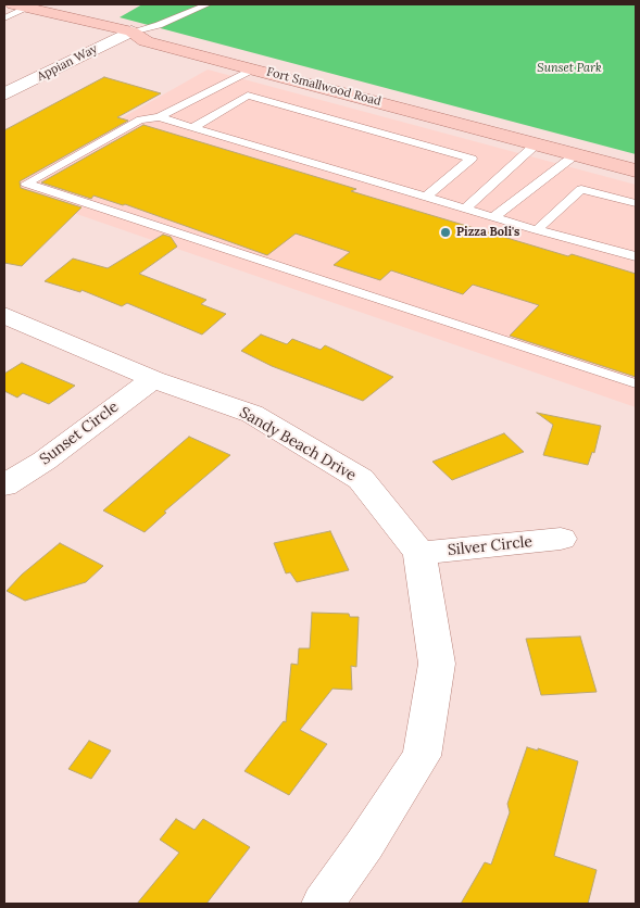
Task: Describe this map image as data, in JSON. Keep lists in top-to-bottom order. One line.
{"streets":{"main road":["Fort Smallwood Road"],"street":["Appian Way","Sunset Circle","Sandy Beach Drive","Silver Circle"]},"crossings":[["Appian Way","Fort Smallwood Road"],["Sunset Circle","Sandy Beach Drive"],["Sandy Beach Drive","Silver Circle"]],"parks":["Sunset Park"],"places":["Pizza Boli's"]}
